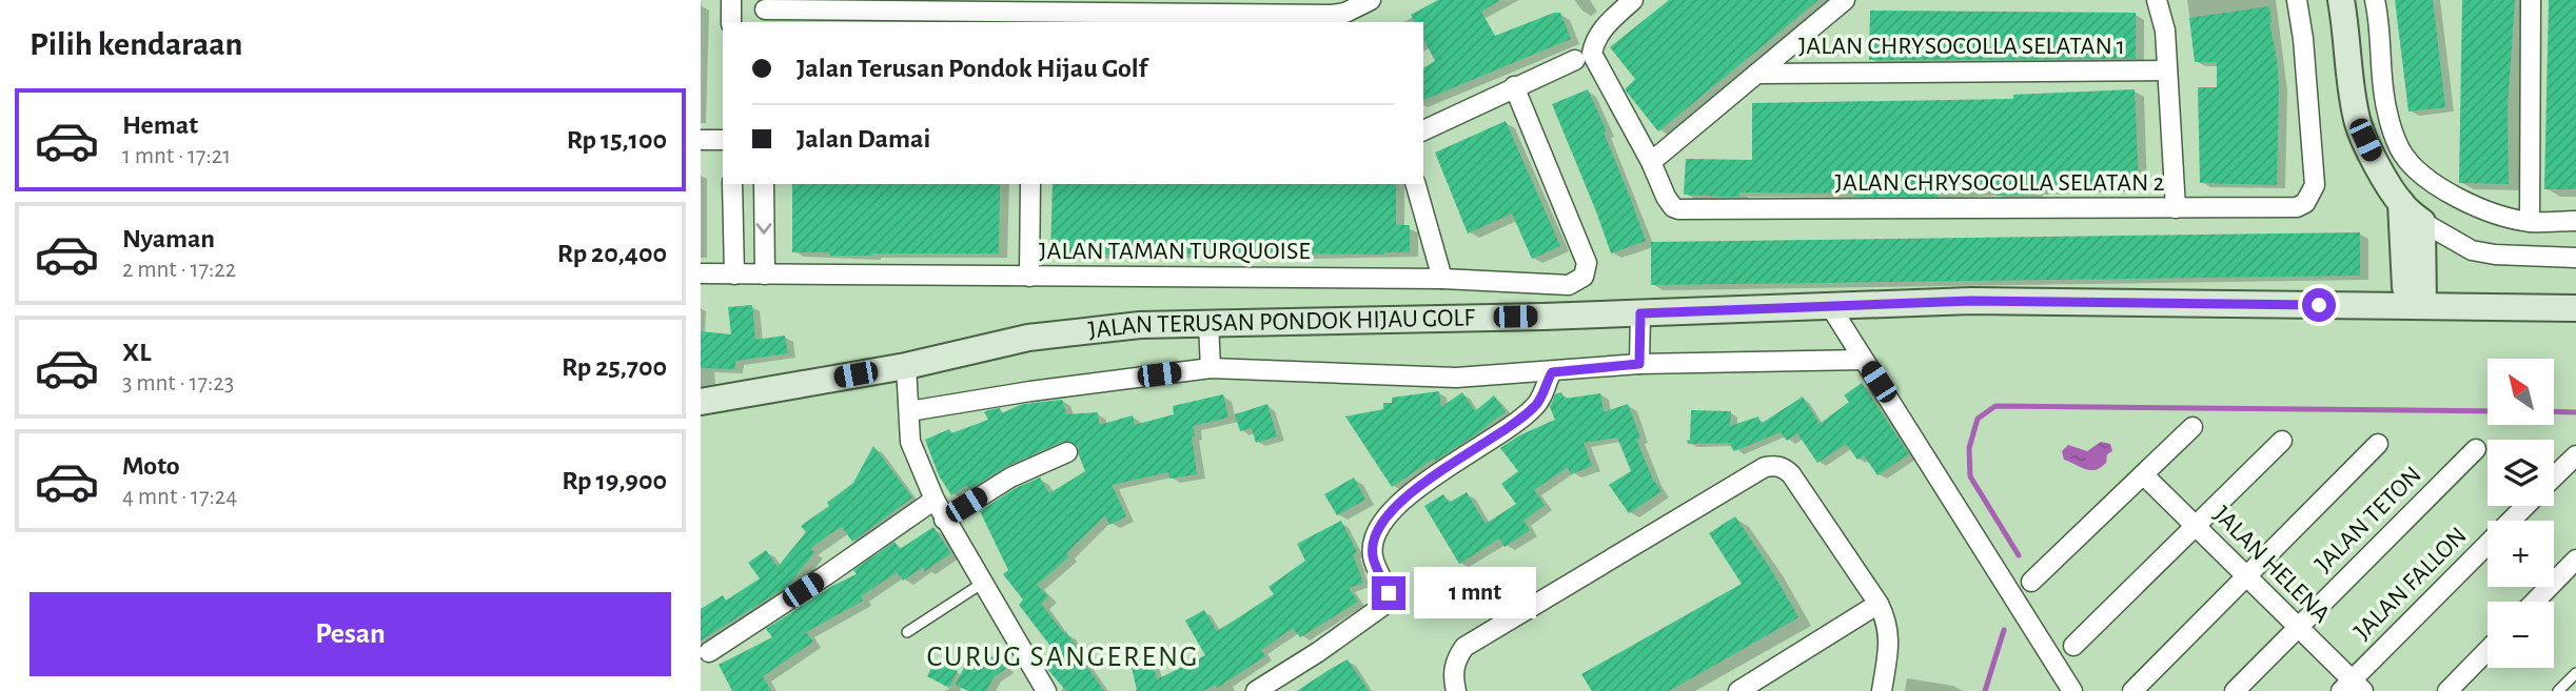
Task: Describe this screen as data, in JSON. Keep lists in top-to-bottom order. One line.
{"streets":{"main road":["JALAN TERUSAN PONDOK HIJAU GOLF"],"street":["JALAN CHRYSOCOLLA SELATAN 1","JALAN CHRYSOCOLLA SELATAN 2","JALAN TAMAN TURQUOISE","JALAN TETON","JALAN HELENA","JALAN FALLON"]},"crossings":[["JALAN TETON","JALAN HELENA"],["JALAN HELENA","JALAN FALLON"]],"districts":["CURUG SANGERENG"],"north":"top left","page":{"heading":"Pilih kendaraan","banner":["Jalan Terusan Pondok Hijau Golf","Jalan Damai"],"list":[{"name":"Hemat","note":"1 mnt · 17:21","value":"Rp 15,100"},{"name":"Nyaman","note":"2 mnt · 17:22","value":"Rp 20,400"},{"name":"XL","note":"3 mnt · 17:23","value":"Rp 25,700"},{"name":"Moto","note":"4 mnt · 17:24","value":"Rp 19,900"}],"map_buttons":["+","−"],"bubble":"1 mnt","buttons":"Pesan"}}
